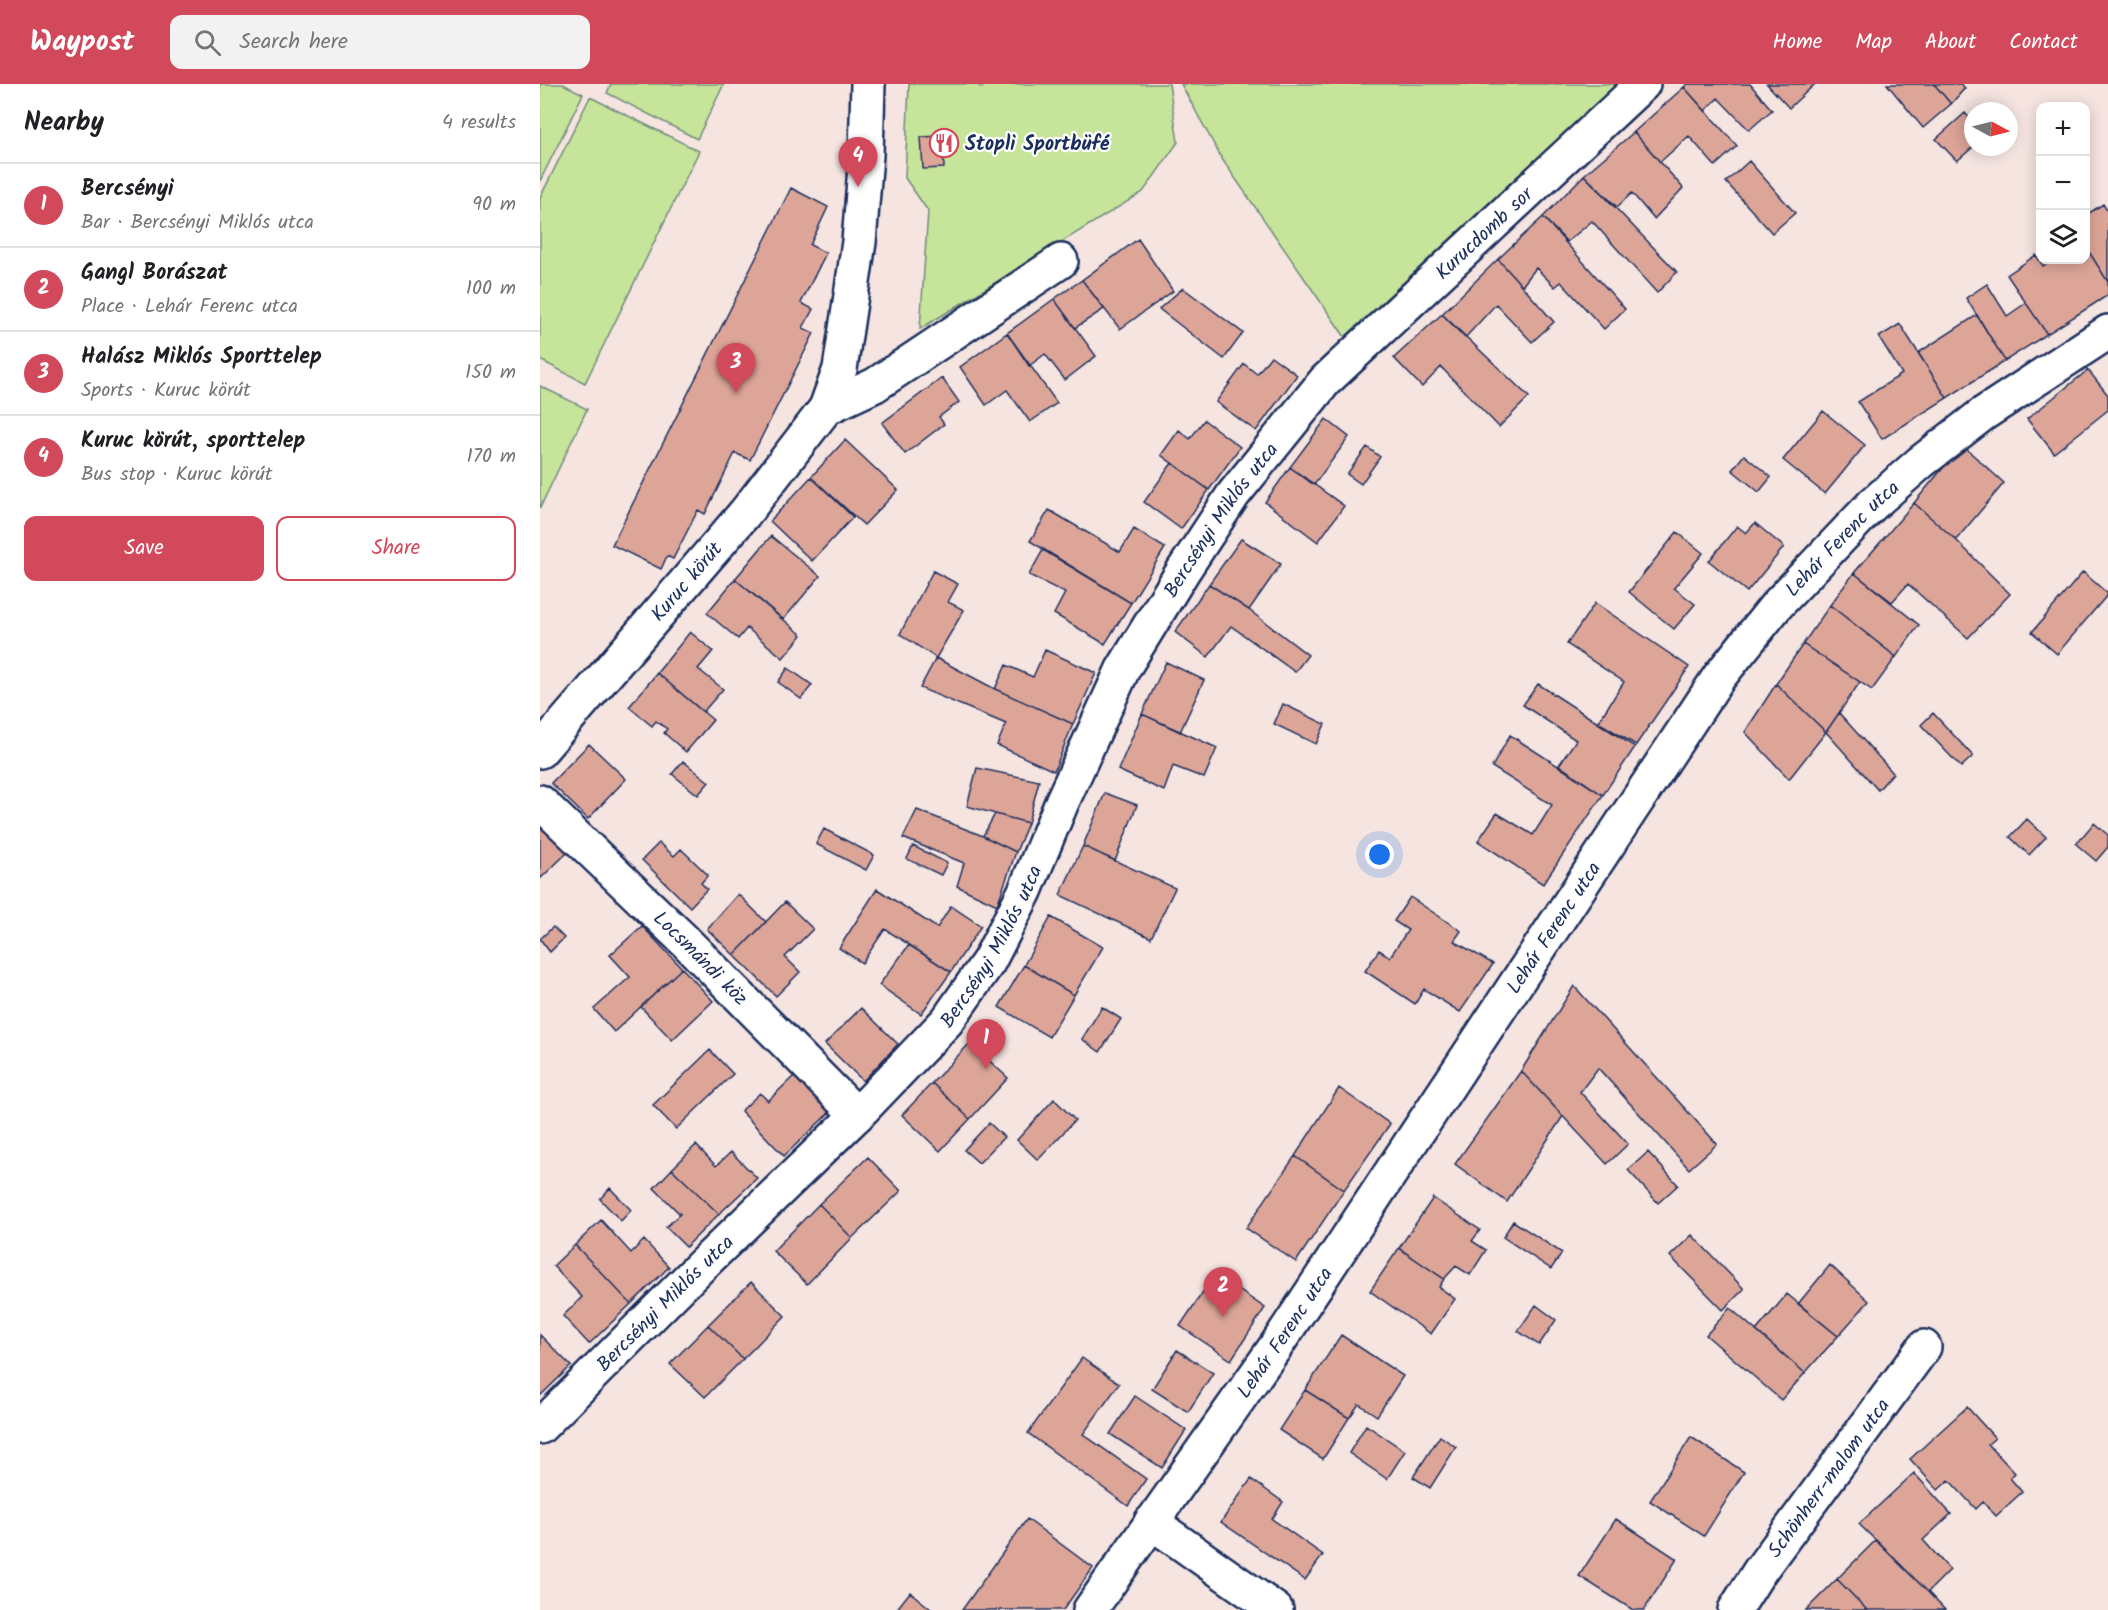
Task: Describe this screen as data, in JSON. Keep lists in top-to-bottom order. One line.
{"streets":{"street":["Kurucdomb sor","Bercsényi Miklós utca","Lehár Ferenc utca","Kuruc körút","Locsmándi köz","Schönherr-malom utca"]},"crossings":[["Kurucdomb sor","Bercsényi Miklós utca"],["Bercsényi Miklós utca","Locsmándi köz"]],"places":{"restaurant":["Stopli Sportbüfé"]},"north":"right","page":{"header":"Waypost","search":"Search here","nav":["Home","Map","About","Contact"],"heading":["Nearby","4 results"],"map_buttons":["+","−"],"pins":["4","3","1","2"],"list":[{"mark":"1","name":"Bercsényi","note":"Bar · Bercsényi Miklós utca","value":"90 m"},{"mark":"2","name":"Gangl Borászat","note":"Place · Lehár Ferenc utca","value":"100 m"},{"mark":"3","name":"Halász Miklós Sporttelep","note":"Sports · Kuruc körút","value":"150 m"},{"mark":"4","name":"Kuruc körút, sporttelep","note":"Bus stop · Kuruc körút","value":"170 m"}],"buttons":["Save","Share"]}}
